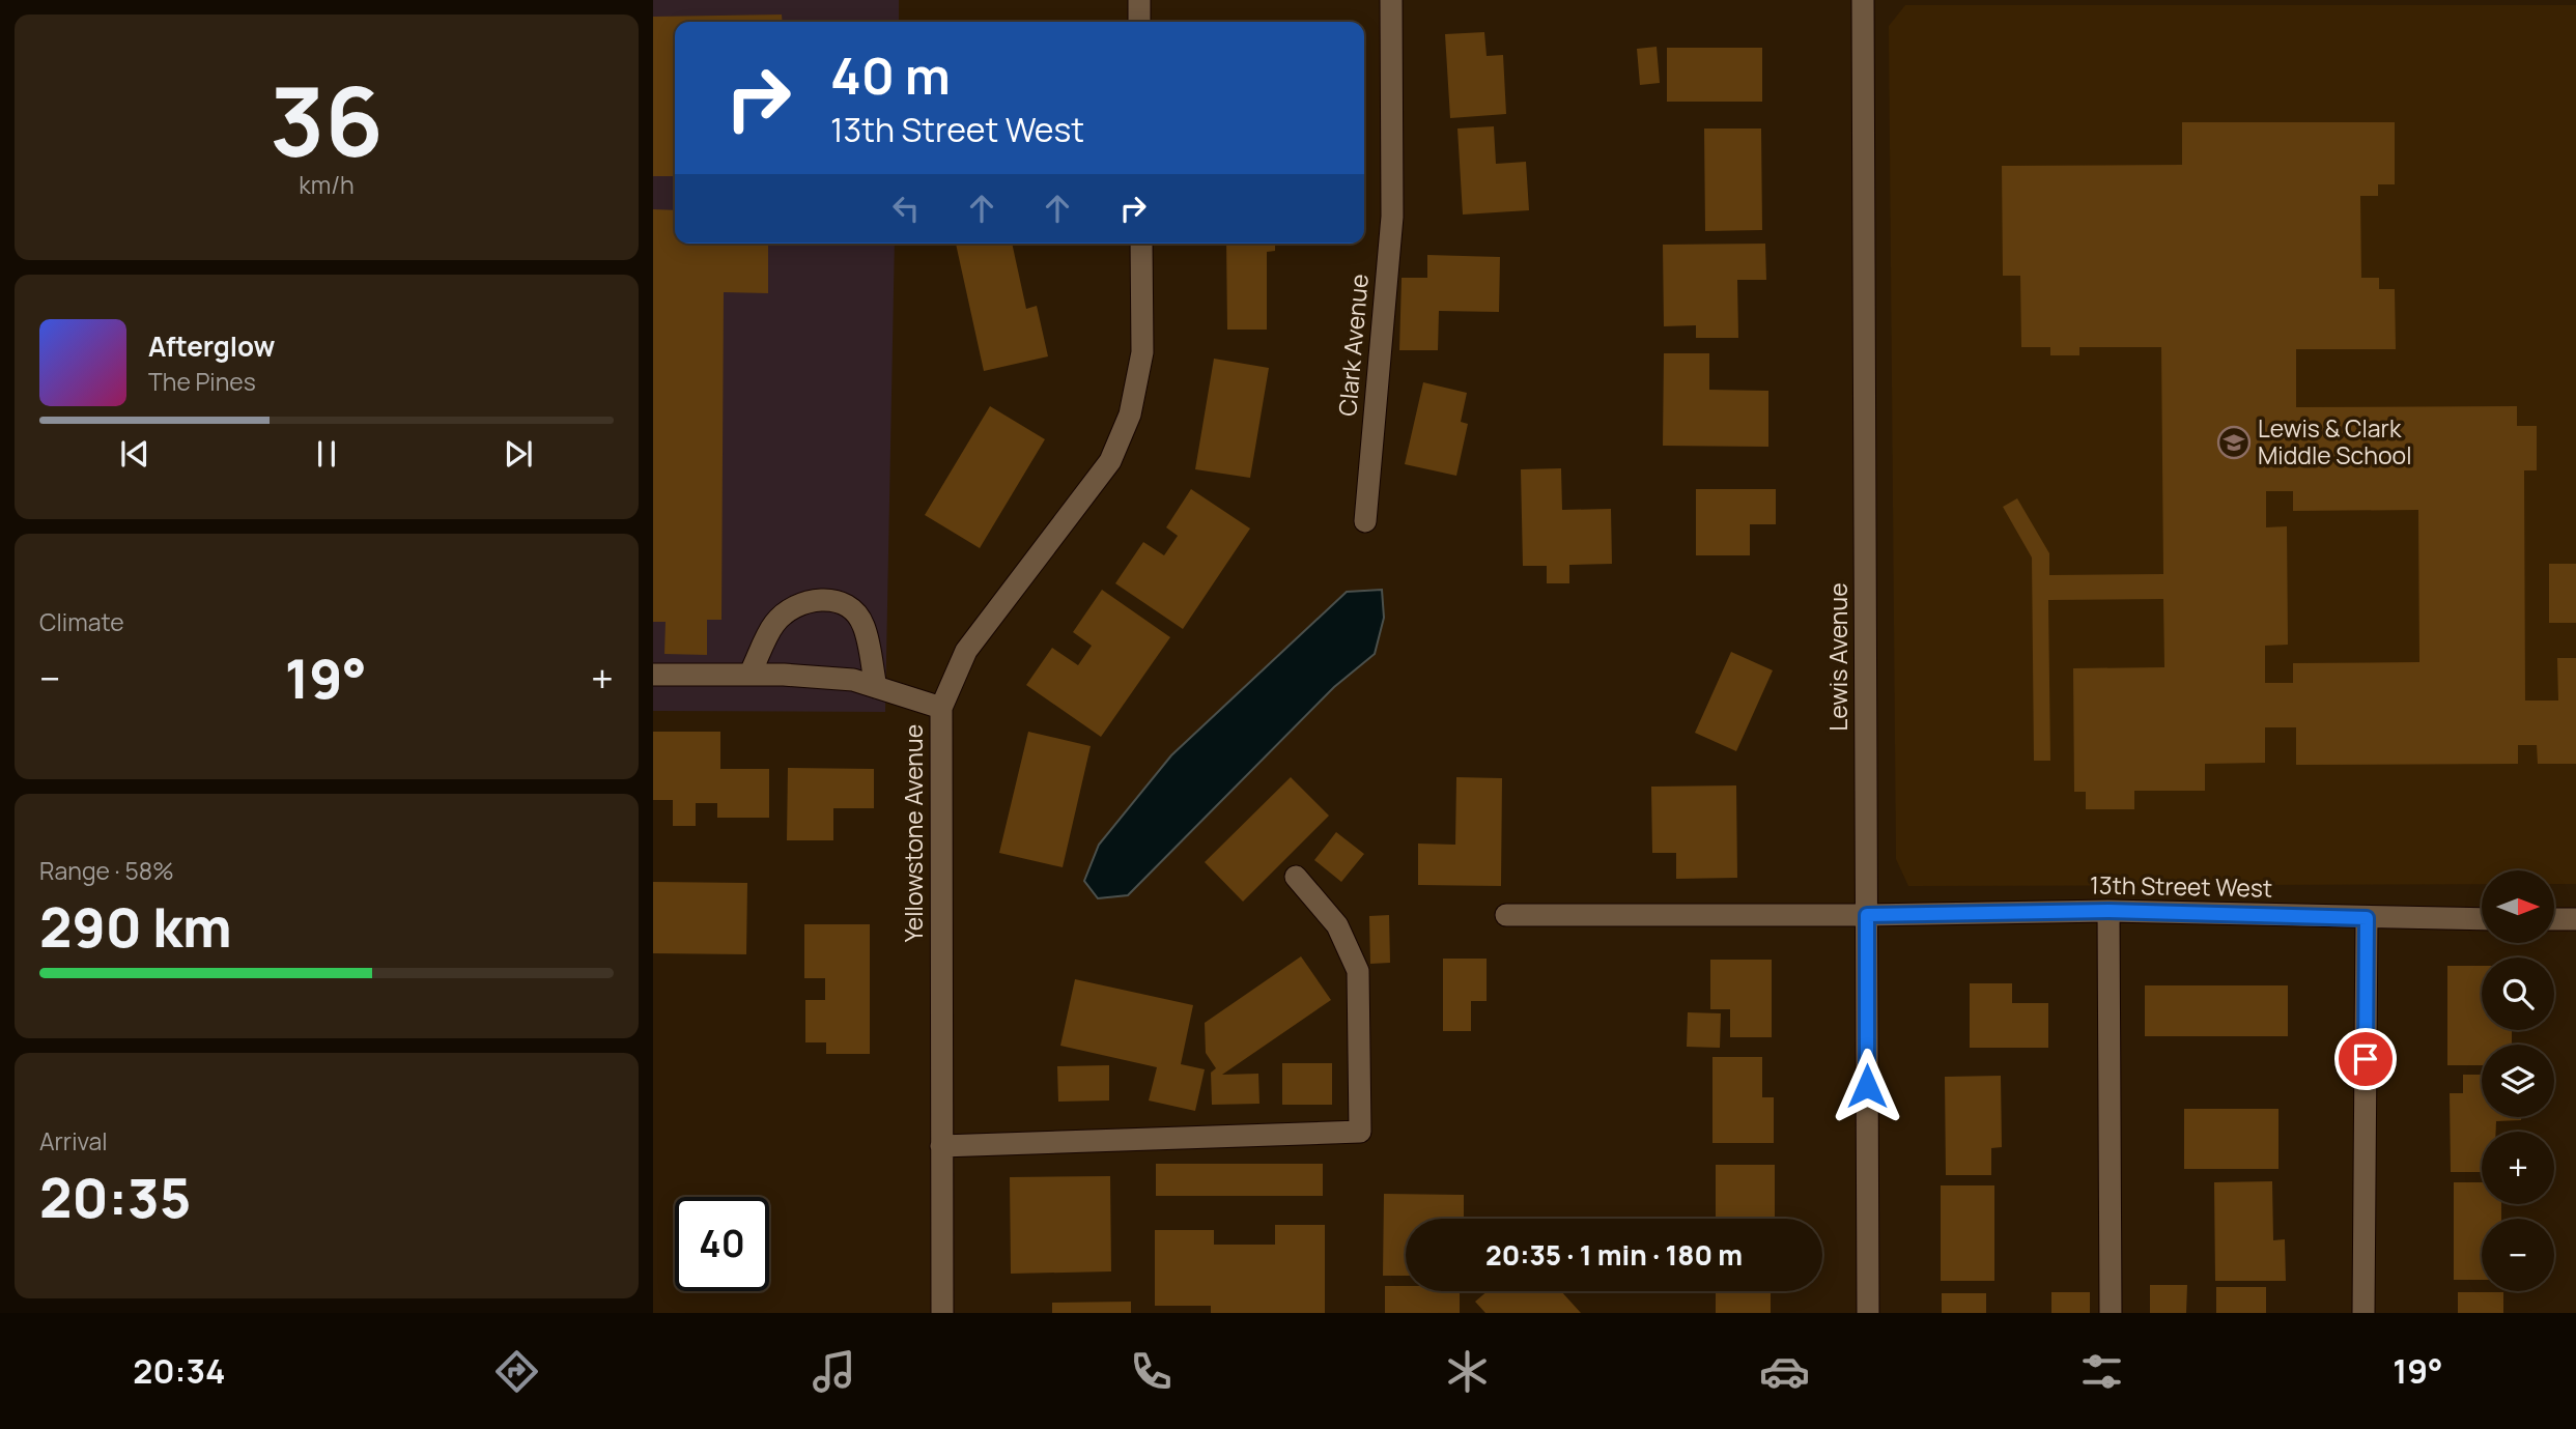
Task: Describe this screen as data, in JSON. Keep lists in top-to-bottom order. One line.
{"streets":{"street":["Clark Avenue","Lewis Avenue","Yellowstone Avenue","13th Street West"]},"crossings":[["Lewis Avenue","13th Street West"]],"places":{"school or university":["Lewis & Clark Middle School"]},"north":"right","page":{"tile":[["36","km/h"],"Climate",["Range · 58%","290 km"],["Arrival","20:35"]],"turn":["40 m","13th Street West"],"song":["Afterglow","The Pines"],"heat":["−","19°","+"],"map_buttons":["+","−"],"limit":"40","trip":"20:35 · 1 min · 180 m","tabs":["20:34","19°"]}}
